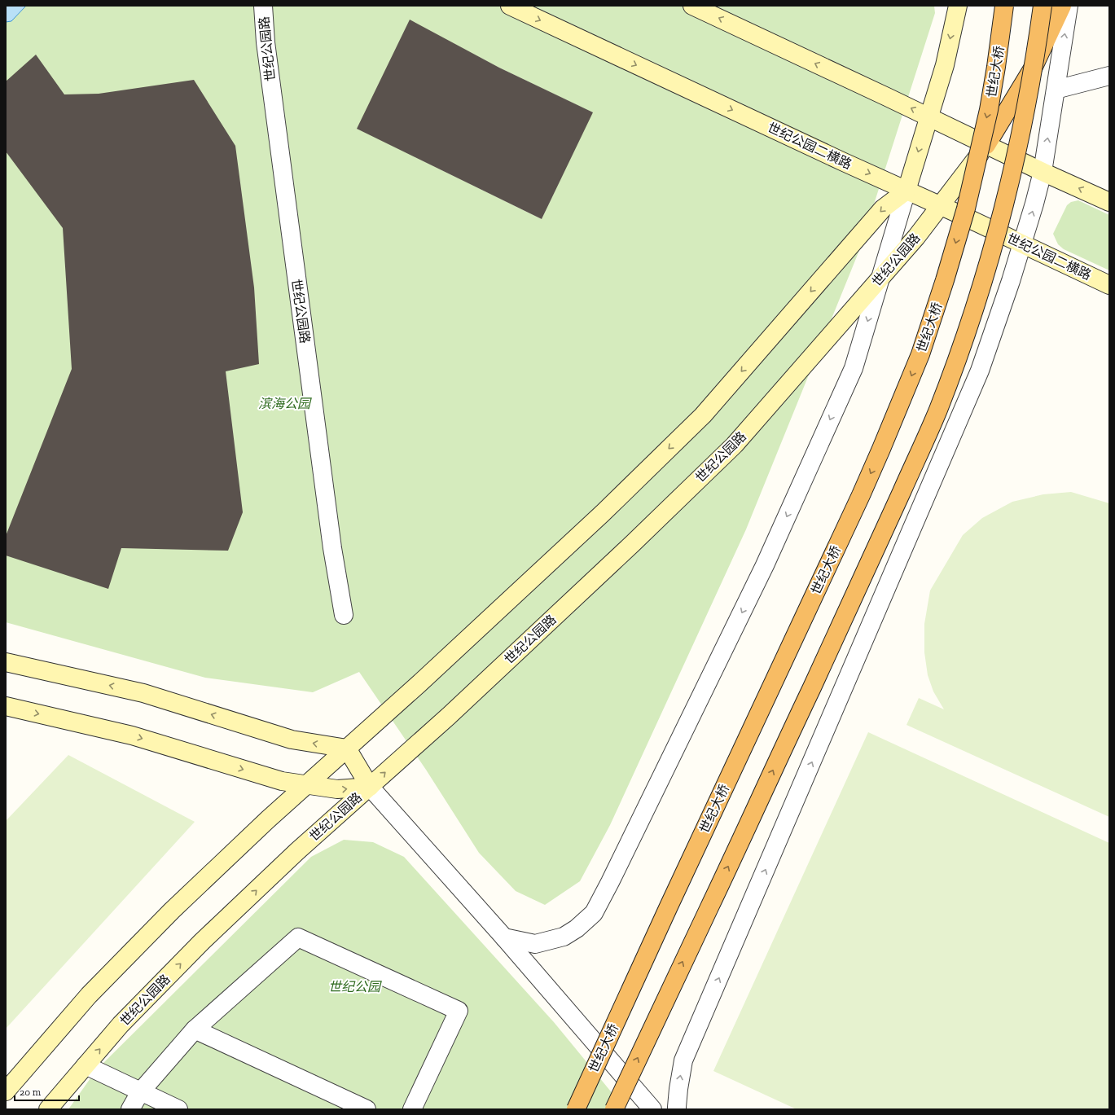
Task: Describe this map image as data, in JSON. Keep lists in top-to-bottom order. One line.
{"streets":{"highway":["世纪大桥"],"main road":["世纪公园路","世纪公园二横路"]},"crossings":[["世纪公园路","世纪公园二横路"]],"parks":["滨海公园","世纪公园"],"scale_bar":"20 m"}
